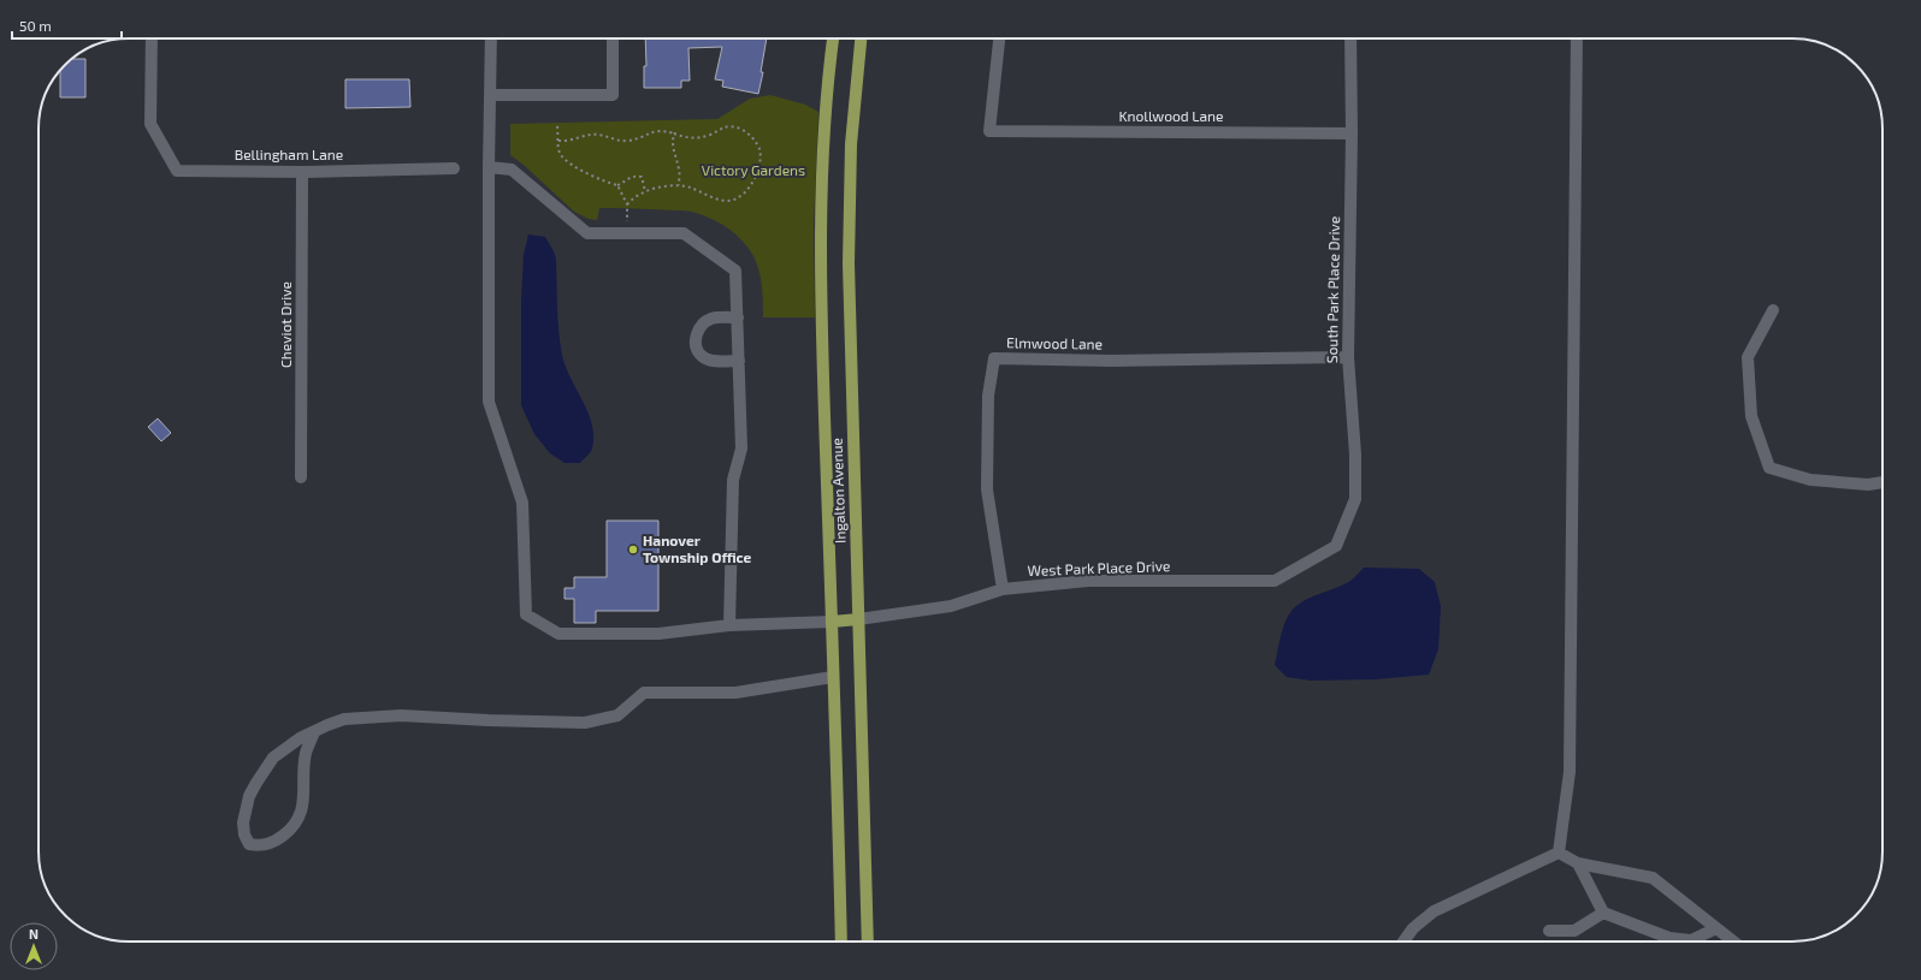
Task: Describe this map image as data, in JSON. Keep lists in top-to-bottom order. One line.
{"streets":{"main road":["Ingalton Avenue"],"street":["Knollwood Lane","Bellingham Lane","South Park Place Drive","Cheviot Drive","Elmwood Lane","West Park Place Drive"]},"crossings":[["Knollwood Lane","South Park Place Drive"],["Bellingham Lane","Cheviot Drive"],["South Park Place Drive","Elmwood Lane"],["South Park Place Drive","West Park Place Drive"],["Elmwood Lane","West Park Place Drive"],["Ingalton Avenue","West Park Place Drive"]],"parks":["Victory Gardens"],"places":["Hanover Township Office"],"scale_bar":"50 m","north":"top"}
